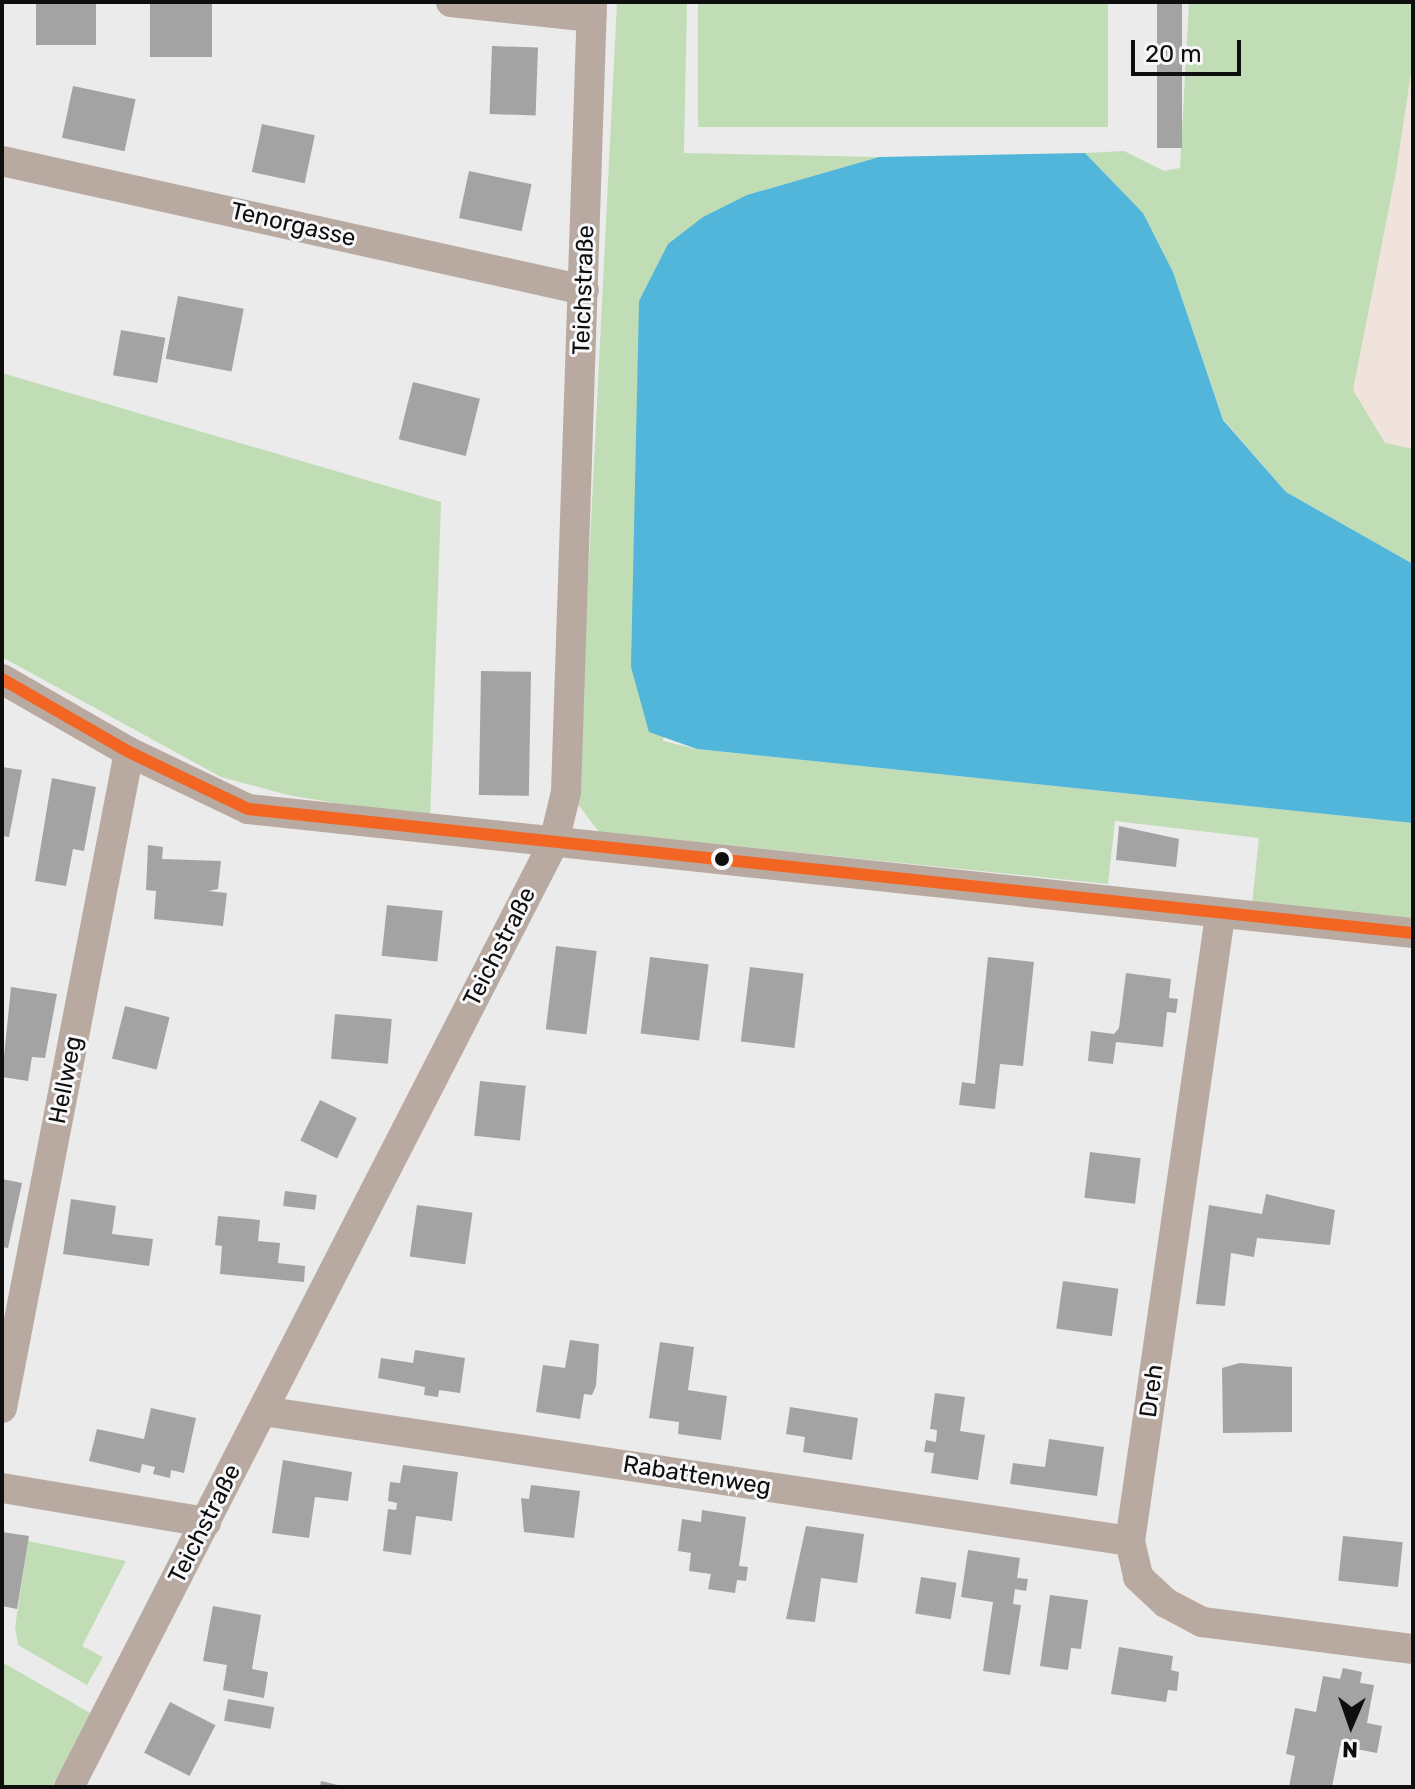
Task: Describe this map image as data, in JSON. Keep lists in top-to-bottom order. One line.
{"streets":{"street":["Tenorgasse","Teichstraße","Hellweg","Dreh","Rabattenweg"]},"crossings":[["Tenorgasse","Teichstraße"],["Teichstraße","Rabattenweg"],["Dreh","Rabattenweg"]],"scale_bar":"20 m","north":"bottom"}
